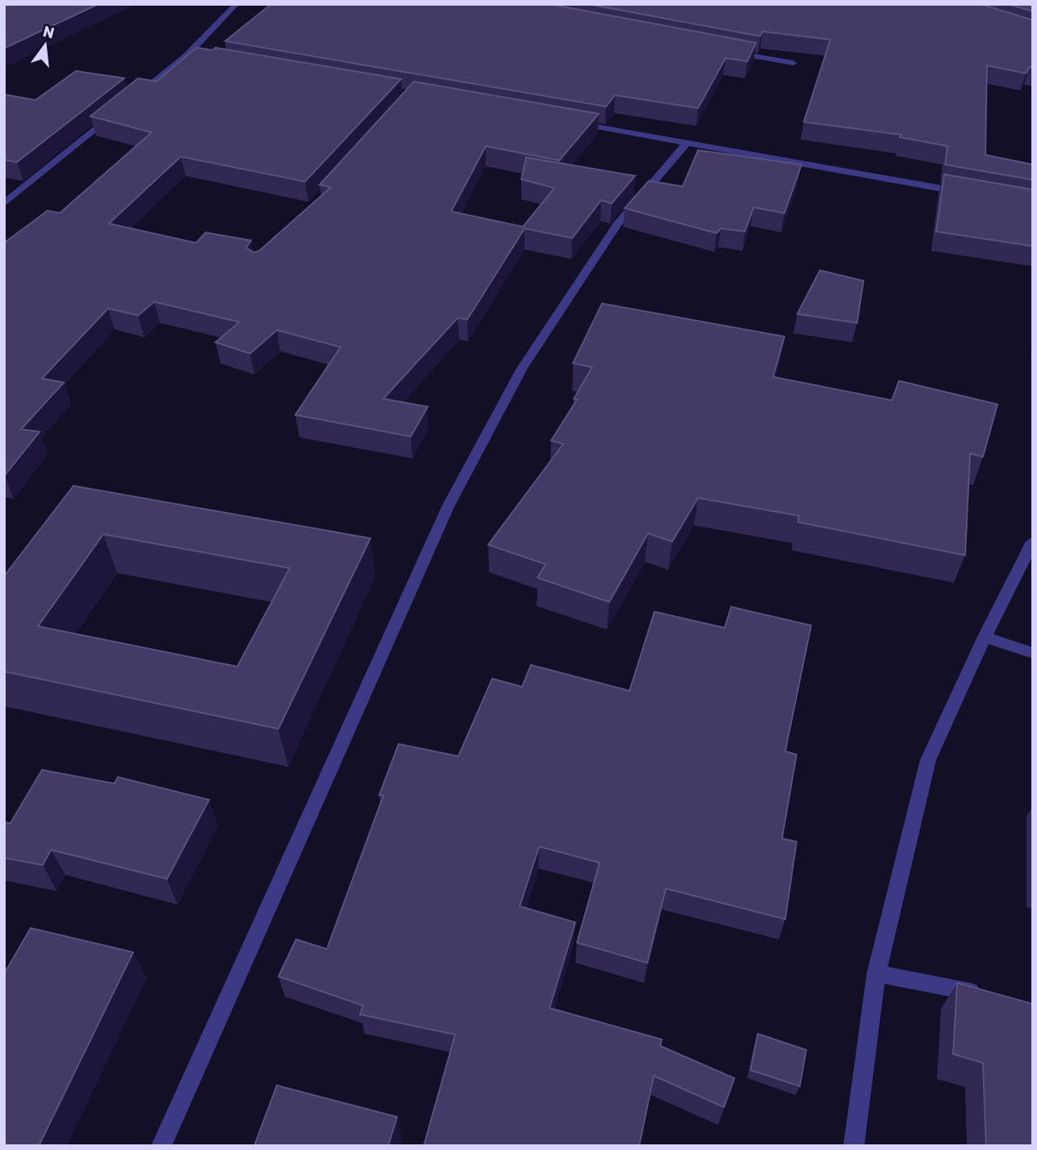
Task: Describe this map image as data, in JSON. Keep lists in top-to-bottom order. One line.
{"north":"top"}
